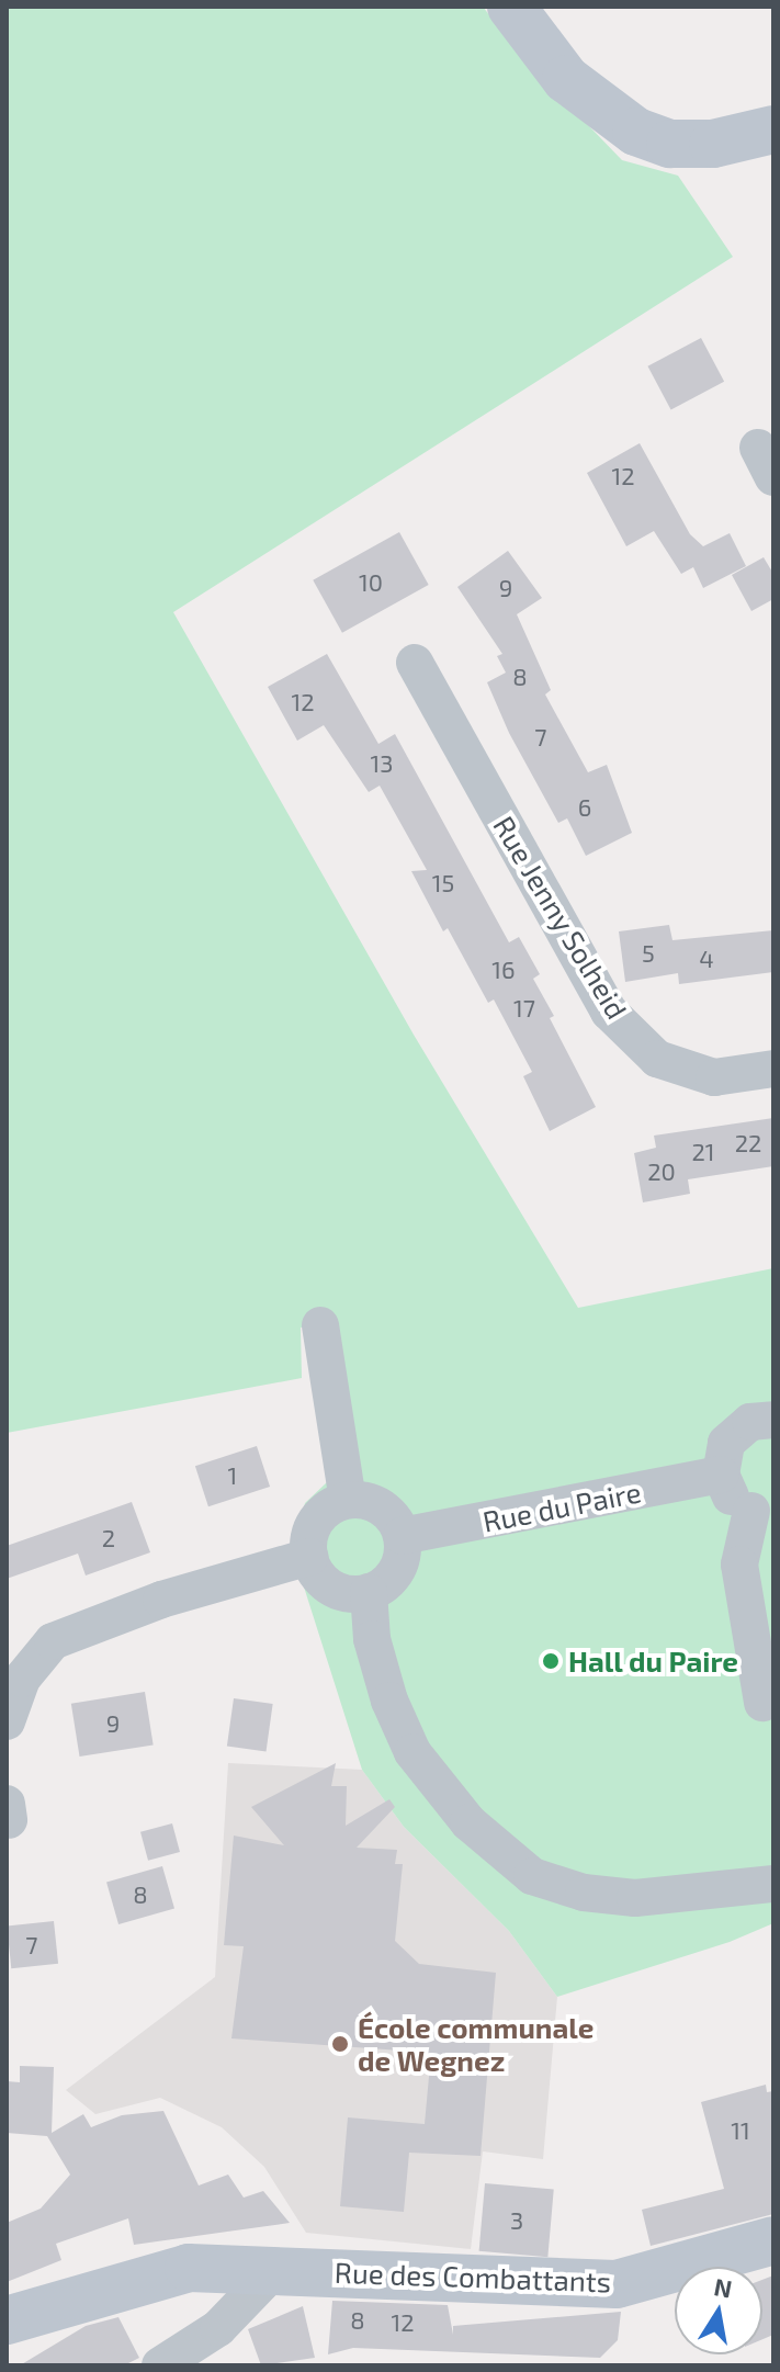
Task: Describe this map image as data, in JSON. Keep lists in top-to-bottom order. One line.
{"streets":{"street":["Rue Jenny Solheid","Rue du Paire","Rue des Combattants"]},"places":["Hall du Paire","École communale de Wegnez"],"house_numbers":["12","10","9","8","12","7","13","6","15","5","4","16","17","22","21","20","1","2","9","8","7","11","3","8","12"],"north":"top"}
